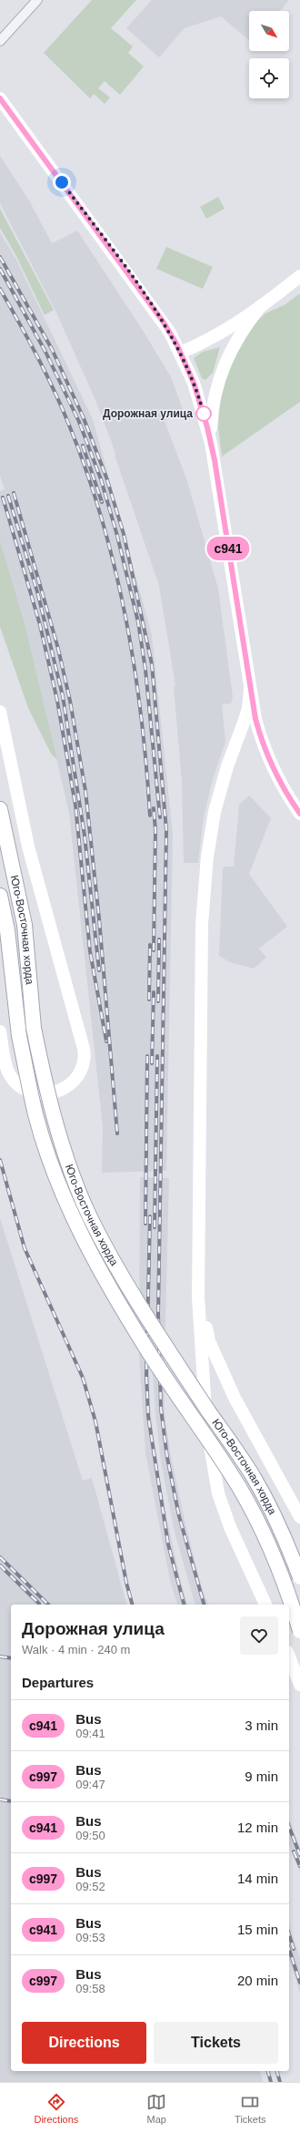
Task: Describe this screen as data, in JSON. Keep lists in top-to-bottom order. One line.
{"streets":{"main road":["Юго-Восточная хорда"]},"places":["Дорожная улица"],"lines":["bus line с941"],"north":"bottom right","page":{"on_map":"с941","heading":[["Дорожная улица","Walk · 4 min · 240 m"],"Departures"],"list":[{"mark":"с941","name":"Bus","note":"09:41","value":"3 min"},{"mark":"с997","name":"Bus","note":"09:47","value":"9 min"},{"mark":"с941","name":"Bus","note":"09:50","value":"12 min"},{"mark":"с997","name":"Bus","note":"09:52","value":"14 min"},{"mark":"с941","name":"Bus","note":"09:53","value":"15 min"},{"mark":"с997","name":"Bus","note":"09:58","value":"20 min"}],"buttons":["Directions","Tickets"],"tabs":["Directions","Map","Tickets"]}}
